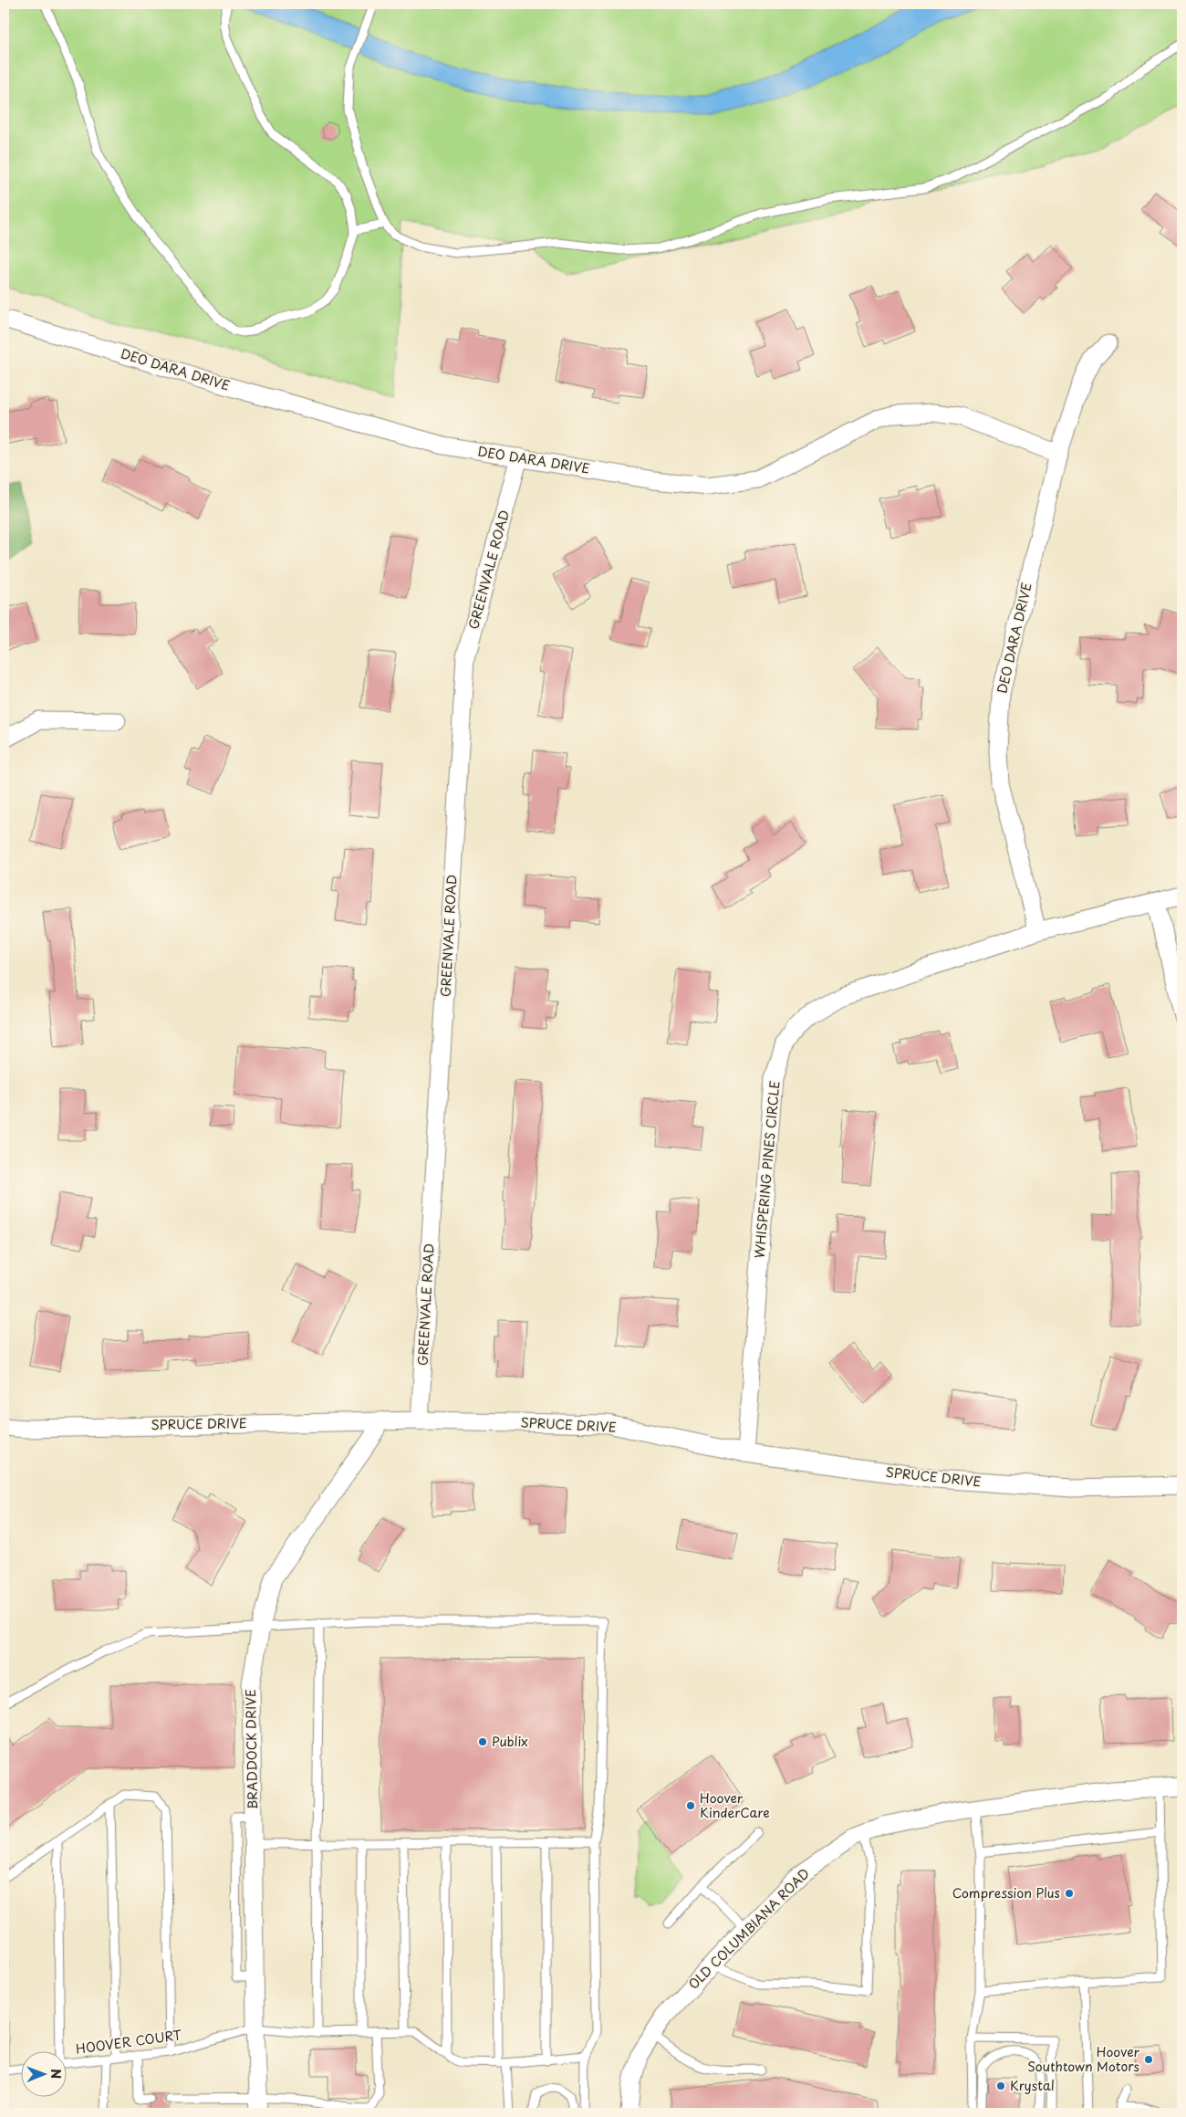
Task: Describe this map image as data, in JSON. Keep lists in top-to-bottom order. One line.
{"streets":{"street":["DEO DARA DRIVE","GREENVALE ROAD","WHISPERING PINES CIRCLE","SPRUCE DRIVE","BRADDOCK DRIVE","OLD COLUMBIANA ROAD"],"lane":["HOOVER COURT"]},"crossings":[["DEO DARA DRIVE","GREENVALE ROAD"],["DEO DARA DRIVE","WHISPERING PINES CIRCLE"],["GREENVALE ROAD","SPRUCE DRIVE"],["WHISPERING PINES CIRCLE","SPRUCE DRIVE"],["SPRUCE DRIVE","BRADDOCK DRIVE"],["BRADDOCK DRIVE","HOOVER COURT"]],"places":["Publix","Hoover KinderCare","Compression Plus","Hoover Southtown Motors","Krystal"],"north":"right"}
